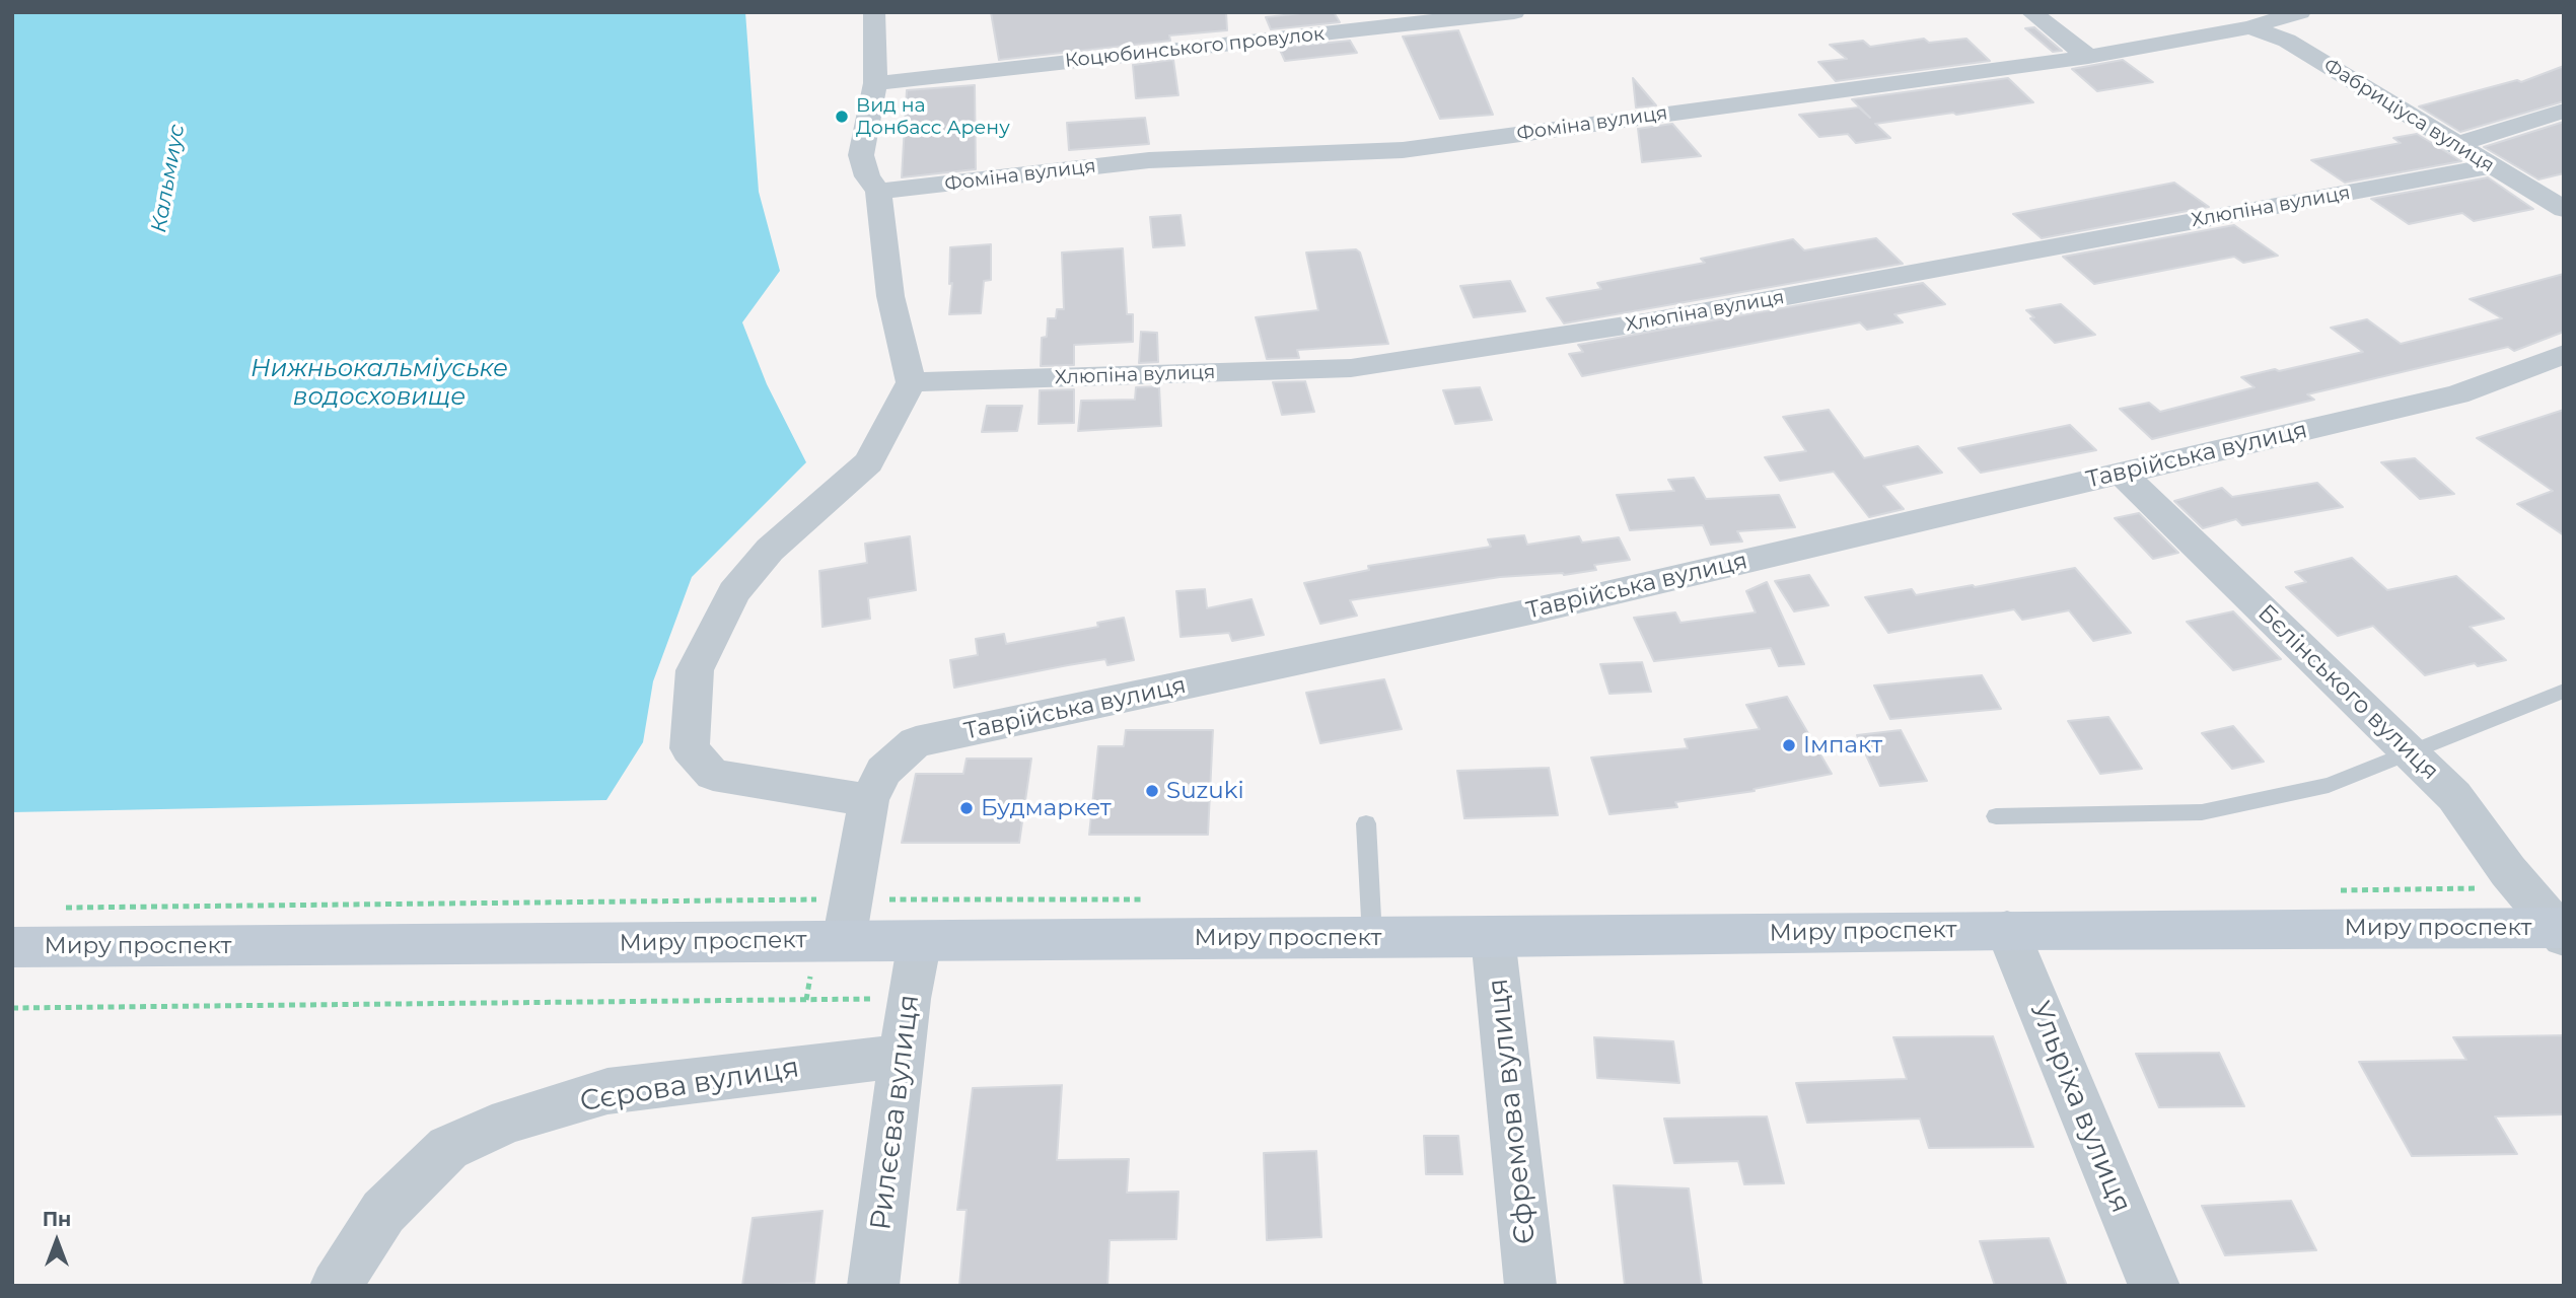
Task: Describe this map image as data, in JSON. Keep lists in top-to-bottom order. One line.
{"streets":{"main road":["Миру проспект"],"street":["Коцюбинського провулок","Фабриціуса вулиця","Фоміна вулиця","Хлюпіна вулиця","Таврійська вулиця","Бєлінського вулиця","Сєрова вулиця","Ульріха вулиця","Єфремова вулиця","Рилєєва вулиця"]},"crossings":[["Фабриціуса вулиця","Фоміна вулиця"],["Фабриціуса вулиця","Хлюпіна вулиця"],["Таврійська вулиця","Бєлінського вулиця"],["Таврійська вулиця","Миру проспект"],["Бєлінського вулиця","Миру проспект"],["Миру проспект","Ульріха вулиця"],["Миру проспект","Єфремова вулиця"],["Миру проспект","Рилєєва вулиця"],["Сєрова вулиця","Рилєєва вулиця"]],"water":["Кальмиус","Нижньокальміуське водосховище"],"places":["Вид на Донбасс Арену","Iмпакт","Suzuki","Будмаркет"],"north":"top"}
